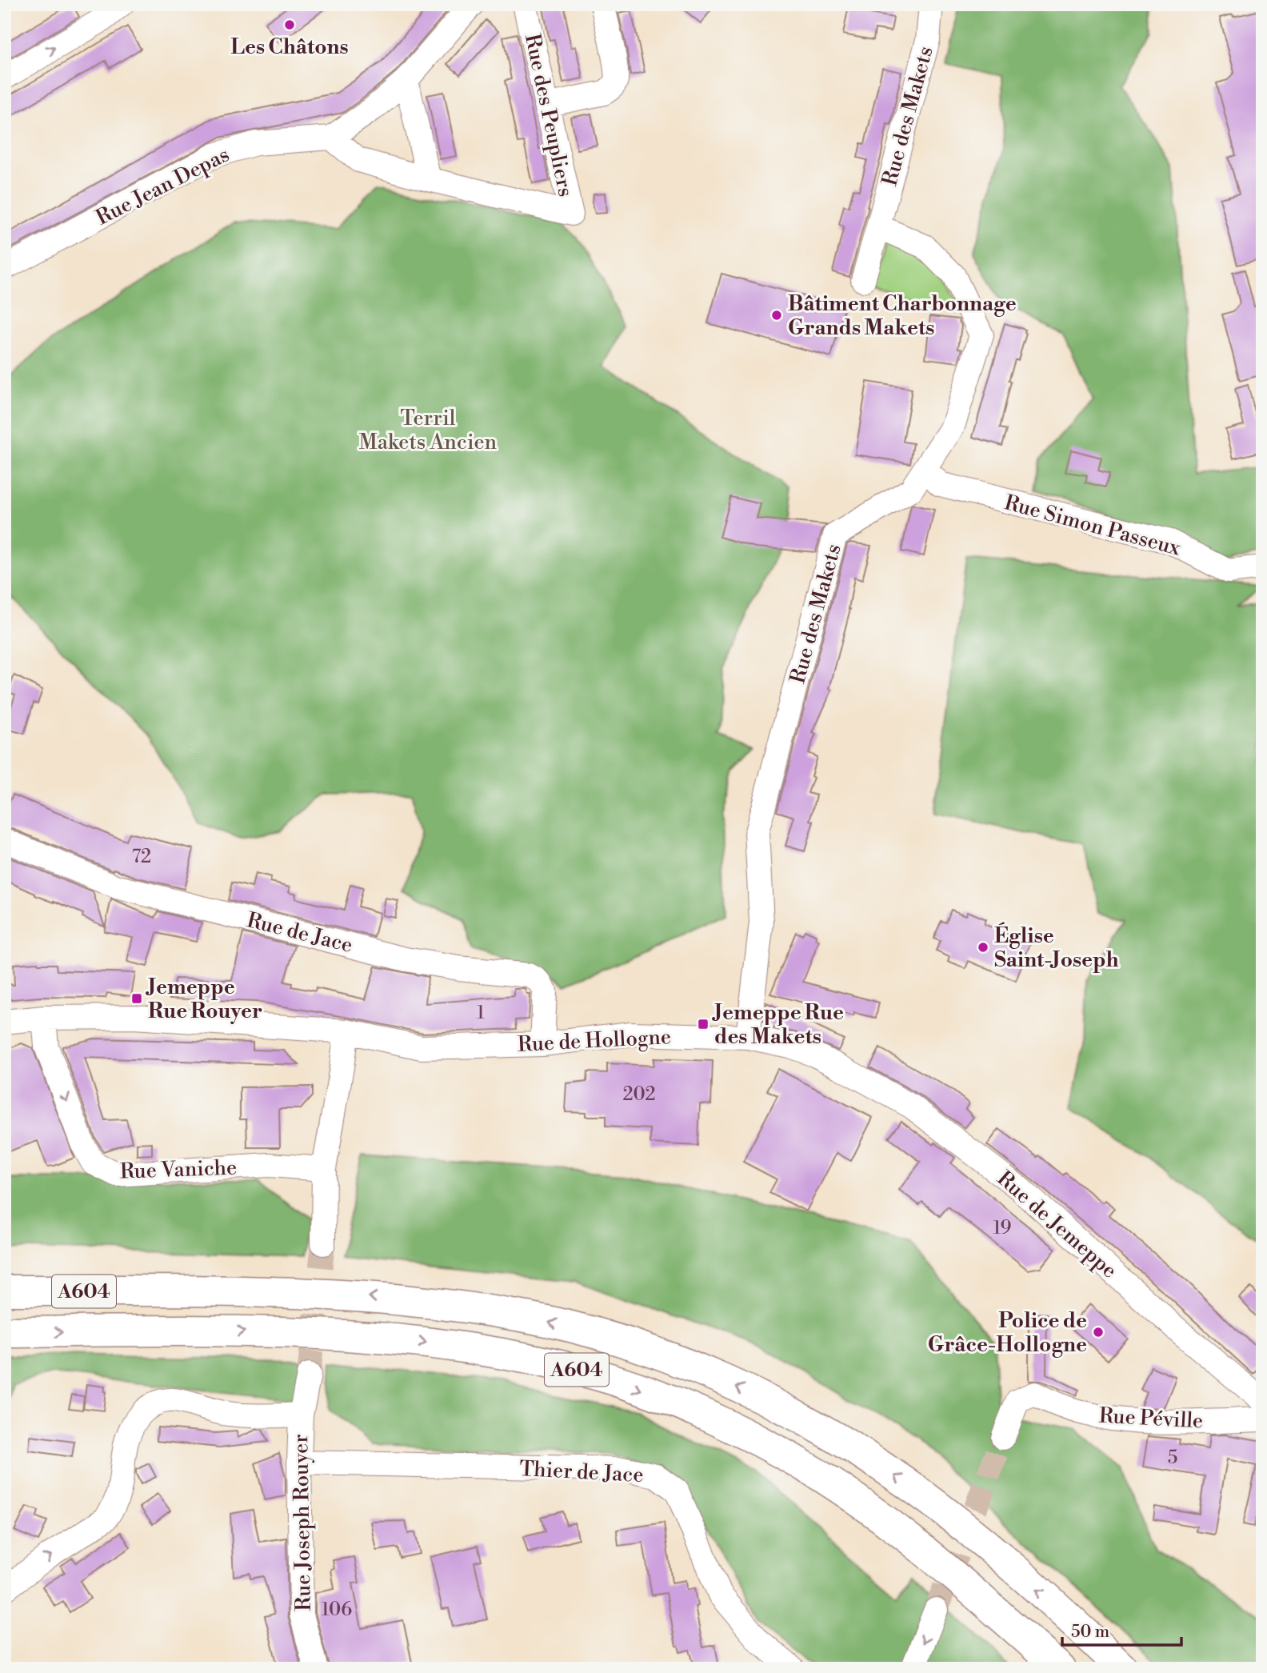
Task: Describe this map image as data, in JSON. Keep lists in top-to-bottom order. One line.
{"streets":{"highway":["A604"],"street":["Rue des Peupliers","Rue des Makets","Rue Jean Depas","Rue Simon Passeux","Rue de Jace","Rue de Hollogne","Rue Vaniche","Rue de Jemeppe","Rue Péville","Thier de Jace","Rue Joseph Rouyer"]},"crossings":[["Rue des Makets","Rue Simon Passeux"],["Rue des Makets","Rue de Hollogne"],["Rue de Jace","Rue de Hollogne"],["Rue de Hollogne","Rue Vaniche"],["Rue de Hollogne","Rue de Jemeppe"],["Thier de Jace","Rue Joseph Rouyer"]],"one_way":["Rue Vaniche"],"parks":["Terril Makets Ancien"],"places":{"other":["Les Châtons","Bâtiment Charbonnage Grands Makets","Église Saint-Joseph","Police de Grâce-Hollogne"],"transit":["Jemeppe Rue Rouyer","Jemeppe Rue des Makets"]},"house_numbers":["72","1","202","19","5","106"],"scale_bar":"50 m"}
